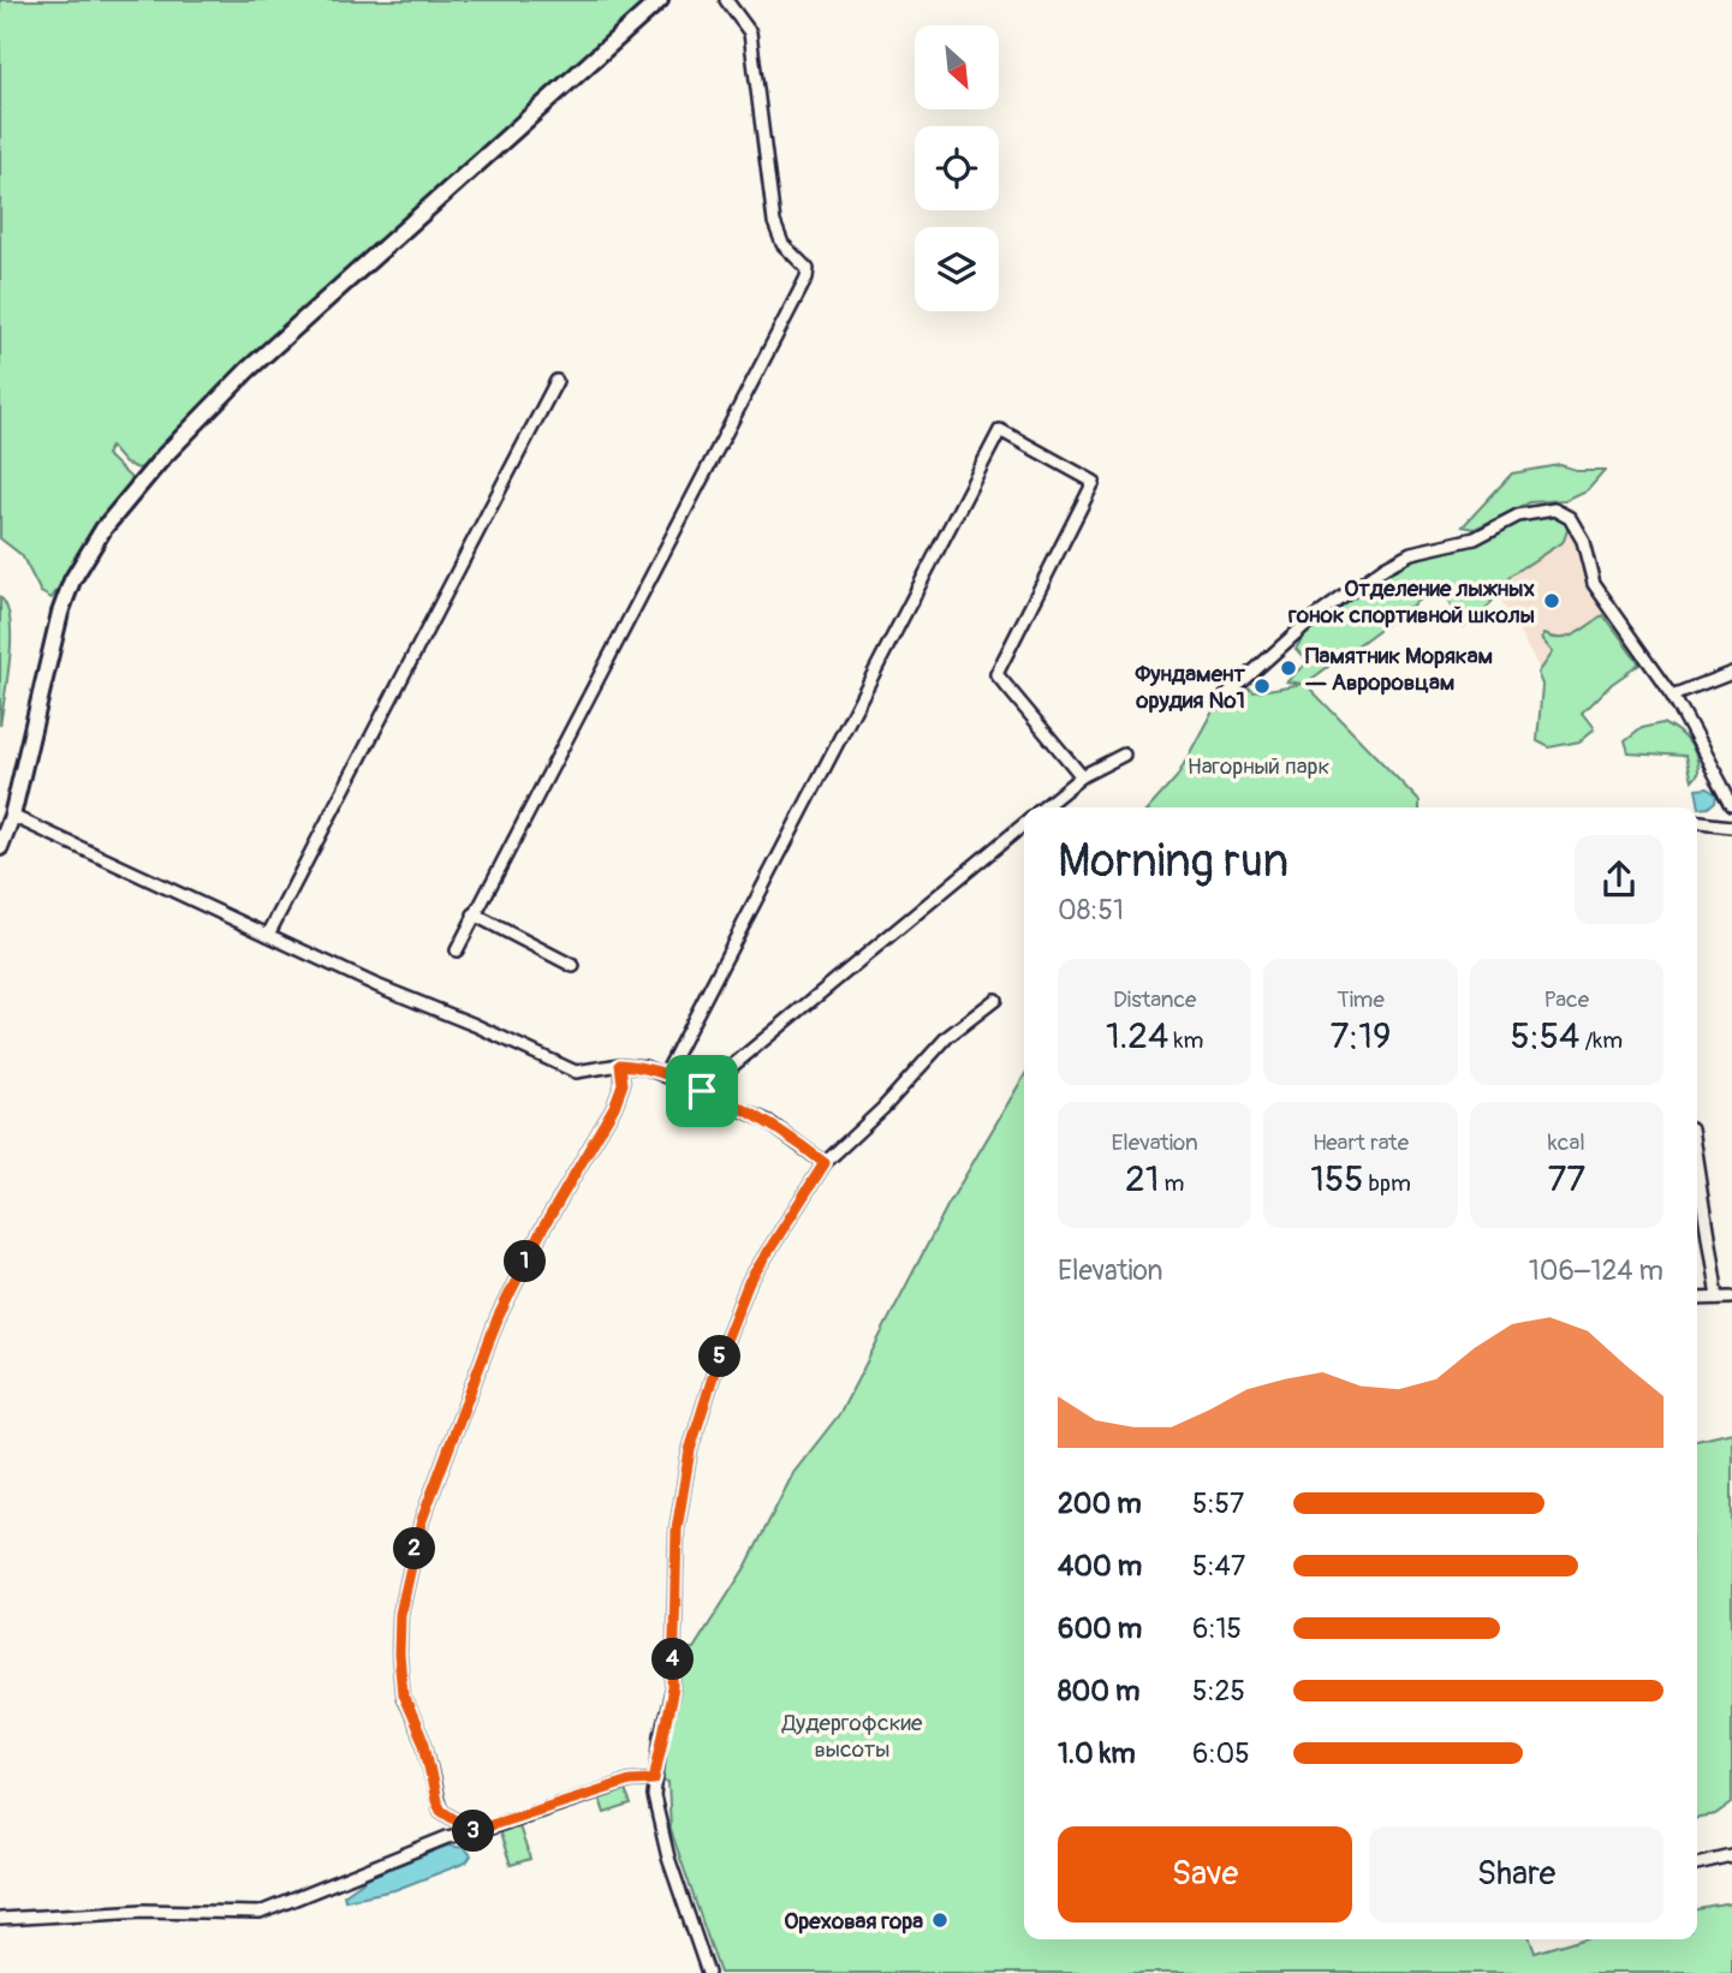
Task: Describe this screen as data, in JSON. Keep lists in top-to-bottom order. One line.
{"parks":["Нагорный парк","Дудергофские высоты"],"places":["Отделение лыжных гонок спортивной школы","Памятник Морякам — Авроровцам","Фундамент орудия №1","Ореховая гора"],"north":"bottom right","page":{"heading":["Morning run","08:51"],"stats":[["Distance","1.24 km"],["Time","7:19"],["Pace","5:54 /km"],["Elevation","21 m"],["Heart rate","155 bpm"],["kcal","77"]],"chart":["Elevation","106–124 m"],"pins":["1","5","2","4","3"],"list":[{"name":"200 m","note":"5:57"},{"name":"400 m","note":"5:47"},{"name":"600 m","note":"6:15"},{"name":"800 m","note":"5:25"},{"name":"1.0 km","note":"6:05"}],"buttons":["Save","Share"]}}
